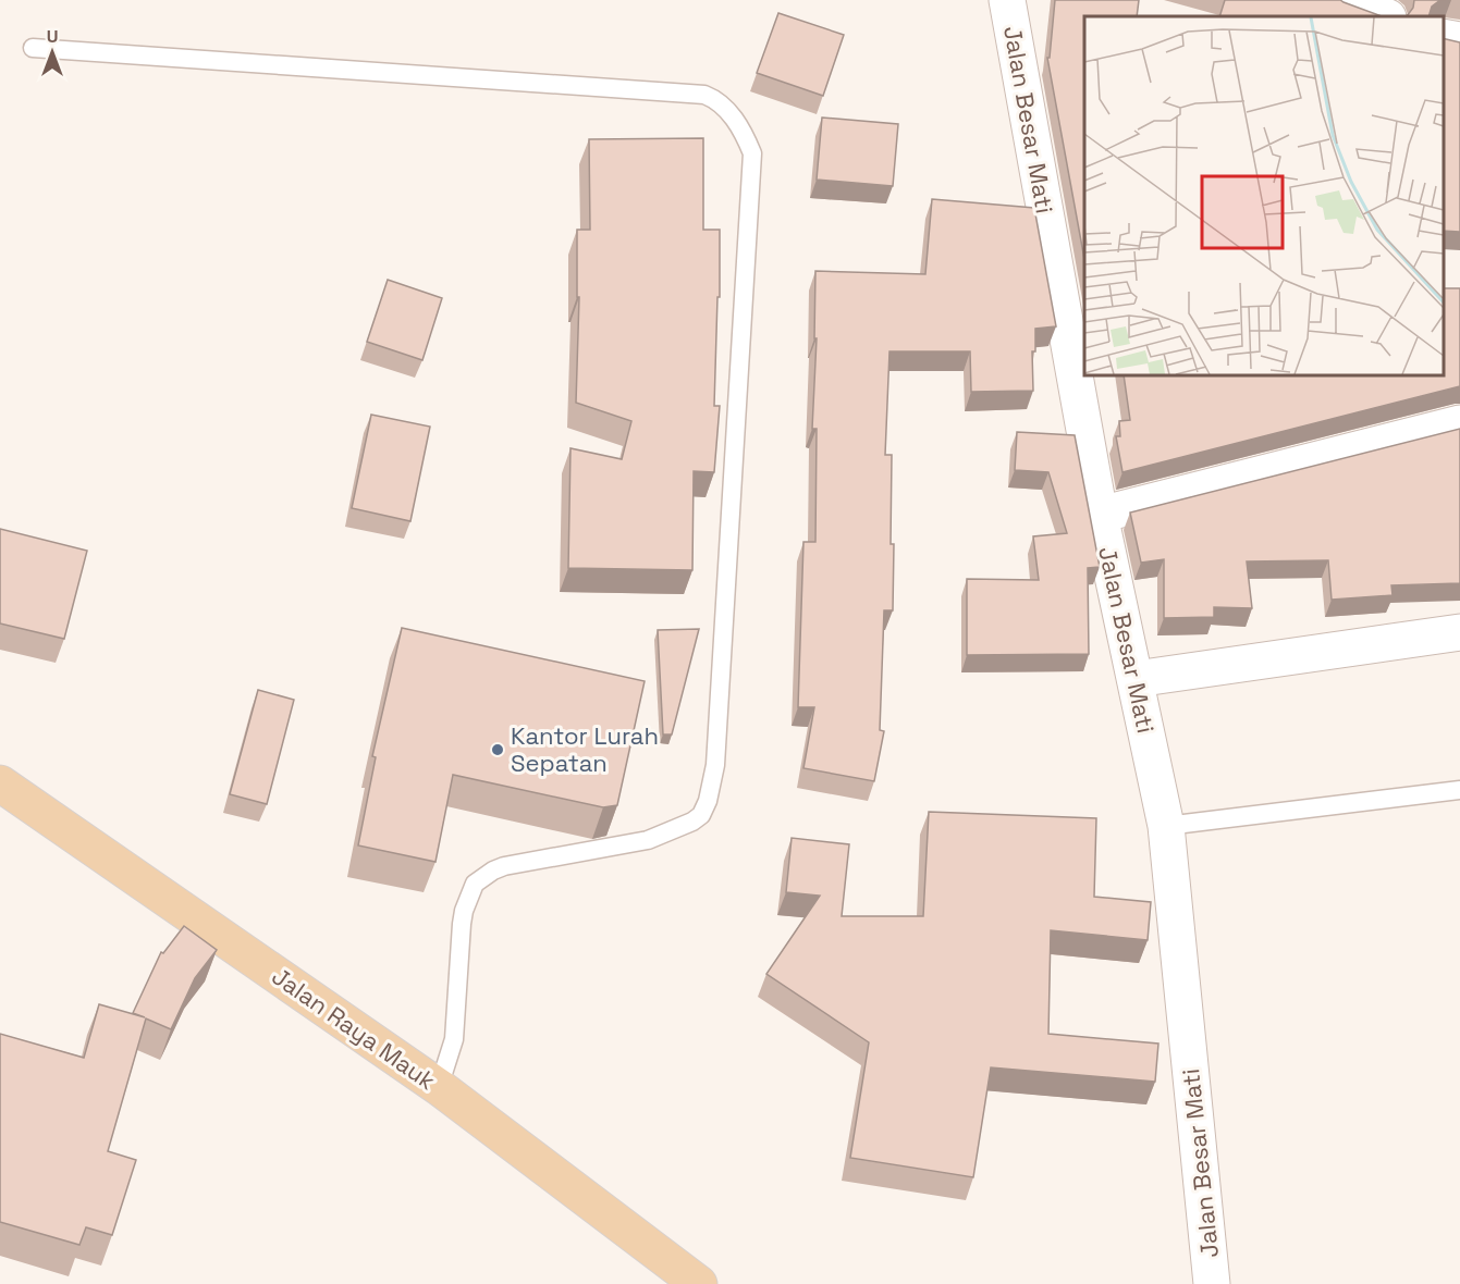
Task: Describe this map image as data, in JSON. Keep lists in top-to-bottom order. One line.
{"streets":{"main road":["Jalan Raya Mauk"],"street":["Jalan Besar Mati"]},"places":["Kantor Lurah Sepatan"],"north":"top"}
